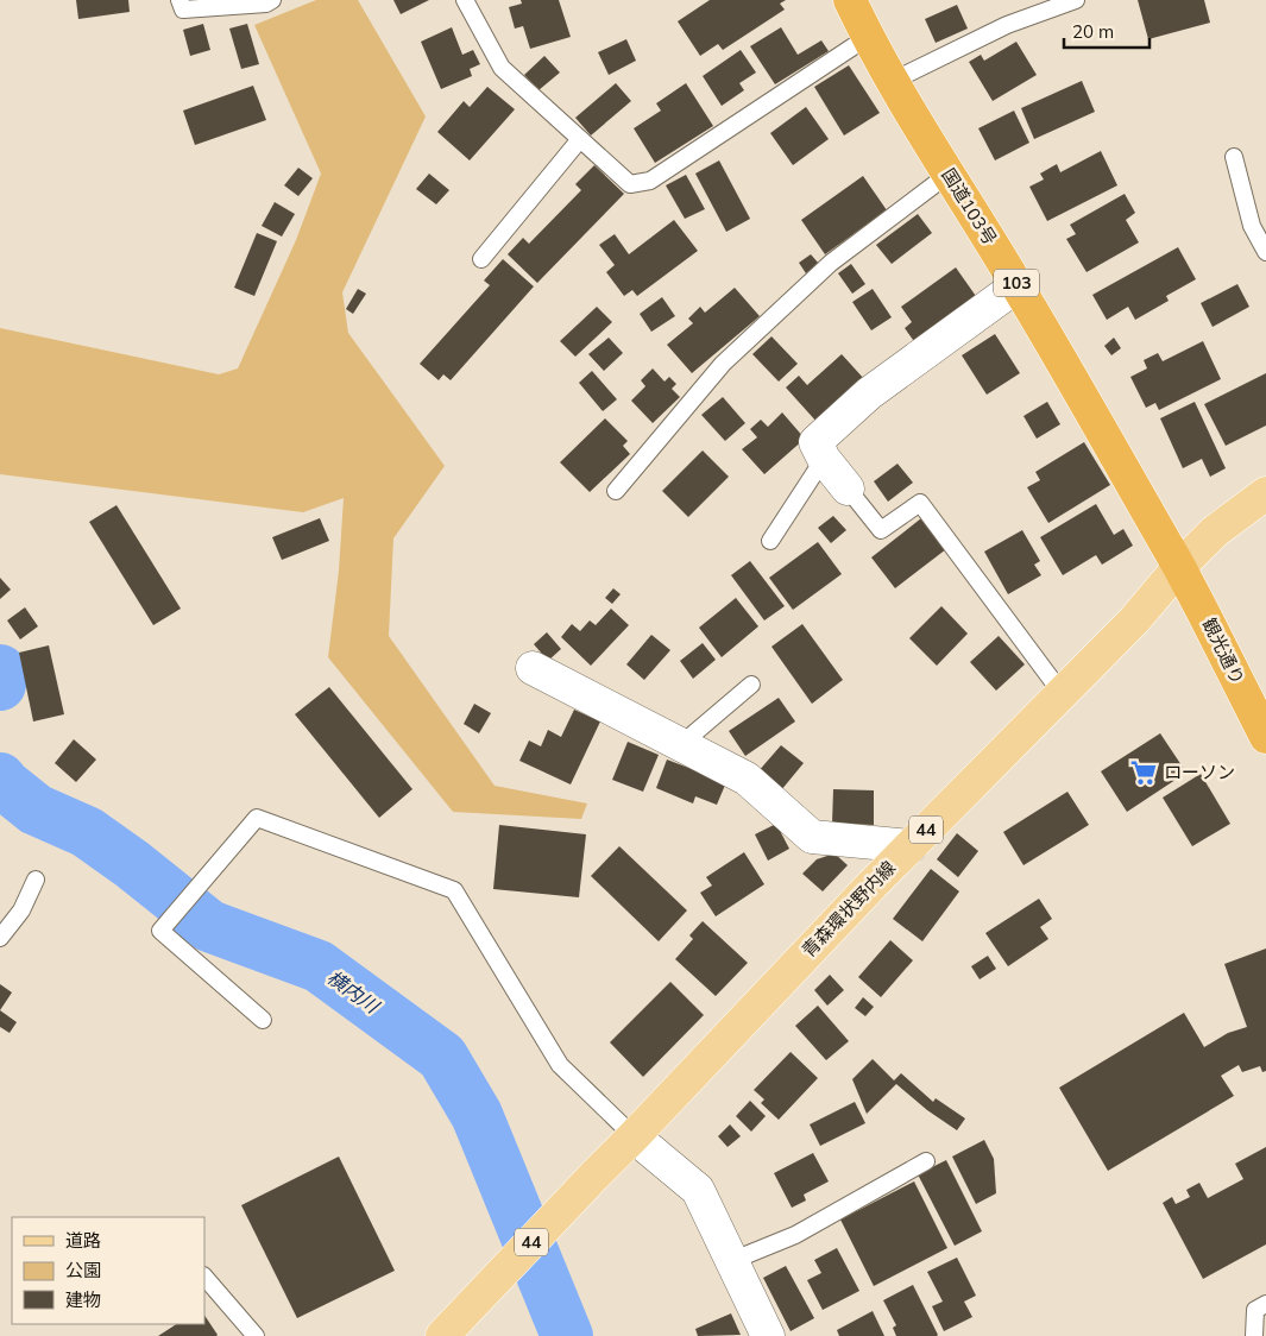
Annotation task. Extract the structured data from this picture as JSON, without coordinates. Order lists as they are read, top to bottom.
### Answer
{
  "streets": {
    "highway": ["国道103号", "103", "観光通り"],
    "main road": ["44", "青森環状野内線"]
  },
  "crossings": [
    ["国道103号", "観光通り"],
    ["国道103号", "青森環状野内線"],
    ["観光通り", "青森環状野内線"]
  ],
  "water": ["横内川"],
  "places": {
    "supermarket": ["ローソン"]
  },
  "legend": ["道路", "公園", "建物"],
  "scale_bar": "20 m"
}
